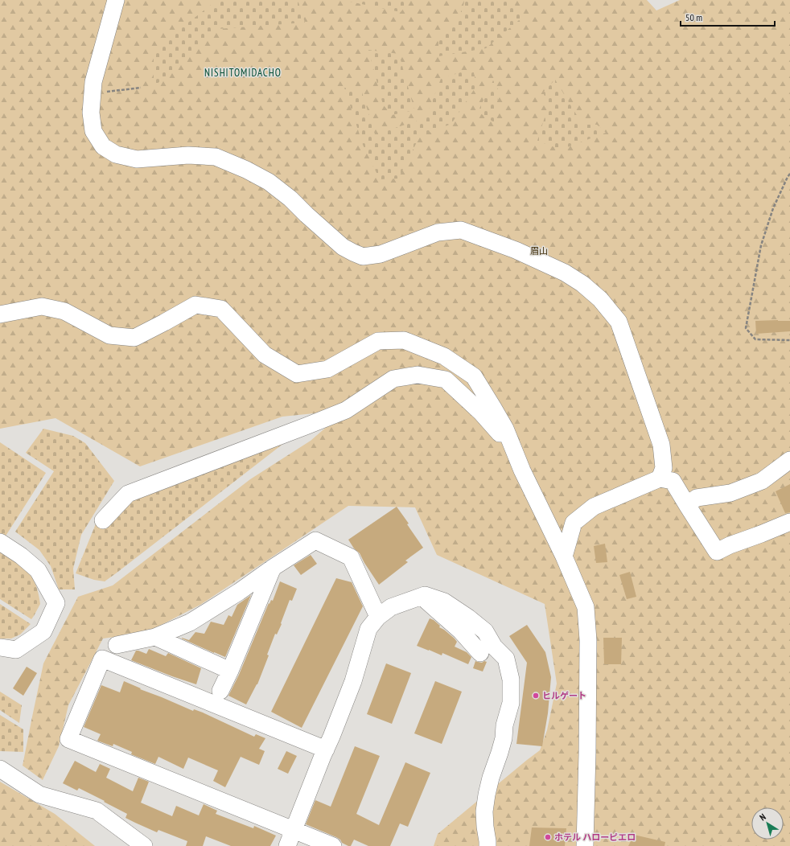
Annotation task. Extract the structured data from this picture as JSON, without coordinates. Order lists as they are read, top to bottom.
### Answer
{
  "districts": ["NISHITOMIDACHO"],
  "parks": ["眉山"],
  "places": ["ヒルゲート", "ホテル ハローピエロ"],
  "scale_bar": "50 m",
  "north": "top left"
}
